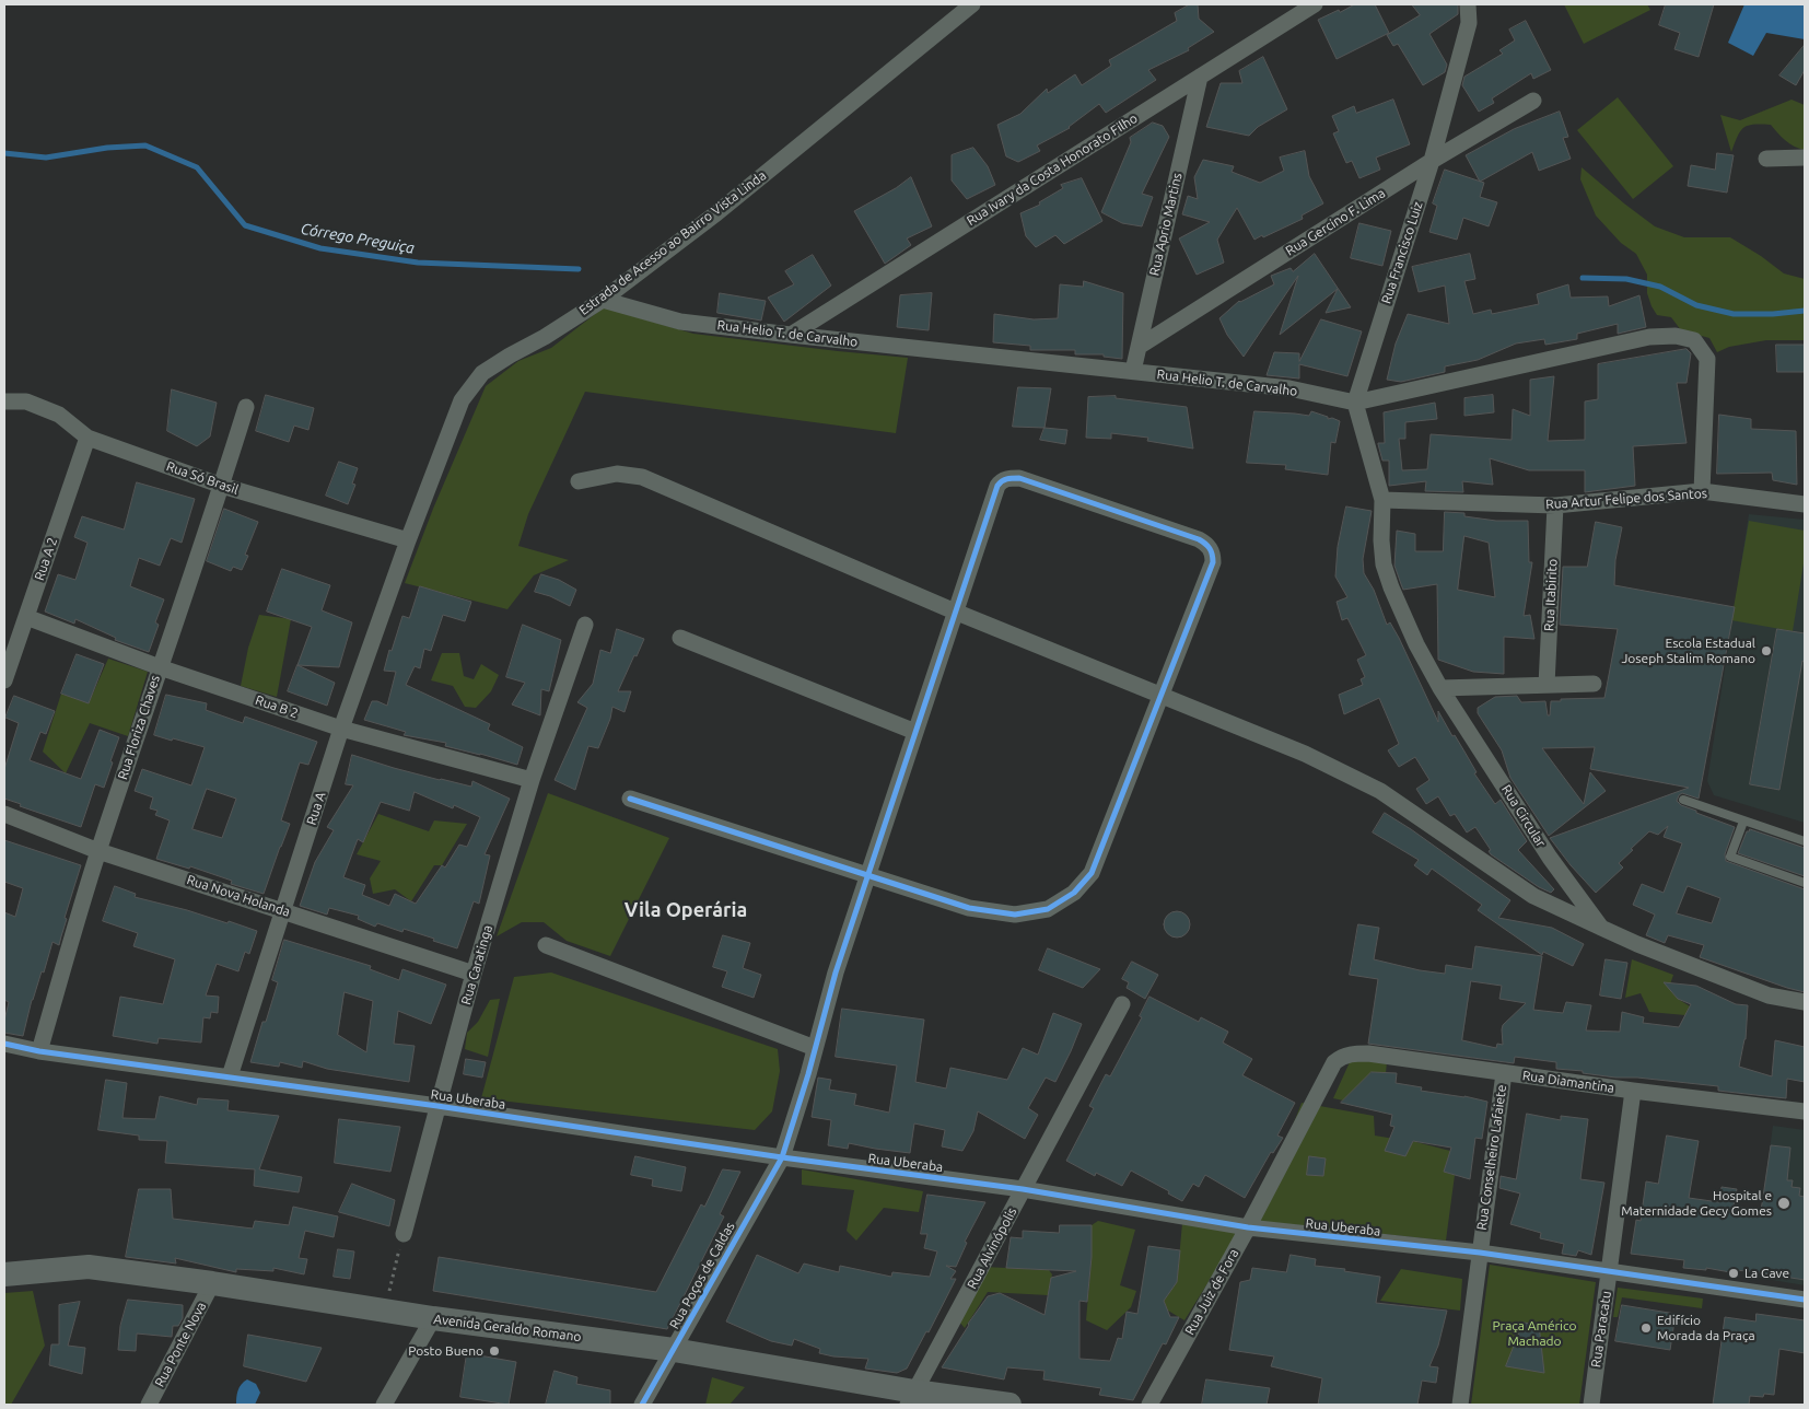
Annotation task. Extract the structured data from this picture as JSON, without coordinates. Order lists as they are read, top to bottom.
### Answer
{
  "streets": {
    "main road": ["Avenida Geraldo Romano"],
    "street": [
      "Rua Ivary da Costa Honorato Filho",
      "Rua Gercino F. Lima",
      "Rua Aprio Martins",
      "Estrada de Acesso ao Bairro Vista Linda",
      "Rua Francisco Luiz",
      "Rua Helio T. de Carvalho",
      "Rua Só Brasil",
      "Rua Artur Felipe dos Santos",
      "Rua A 2",
      "Rua Itabirito",
      "Rua B 2",
      "Rua Floriza Chaves",
      "Rua A",
      "Rua Circular",
      "Rua Nova Holanda",
      "Rua Caratinga",
      "Rua Diamantina",
      "Rua Uberaba",
      "Rua Conselheiro Lafaiete",
      "Rua Alvinópolis",
      "Rua Poços de Caldas",
      "Rua Juiz de Fora",
      "Rua Paracatu",
      "Rua Ponte Nova"
    ]
  },
  "crossings": [
    ["Rua Ivary da Costa Honorato Filho", "Rua Aprio Martins"],
    ["Rua Ivary da Costa Honorato Filho", "Rua Helio T. de Carvalho"],
    ["Rua Gercino F. Lima", "Rua Aprio Martins"],
    ["Rua Gercino F. Lima", "Rua Francisco Luiz"],
    ["Rua Aprio Martins", "Rua Helio T. de Carvalho"],
    ["Estrada de Acesso ao Bairro Vista Linda", "Rua Helio T. de Carvalho"],
    ["Estrada de Acesso ao Bairro Vista Linda", "Rua Só Brasil"],
    ["Estrada de Acesso ao Bairro Vista Linda", "Rua A"],
    ["Rua Francisco Luiz", "Rua Helio T. de Carvalho"],
    ["Rua Helio T. de Carvalho", "Rua Artur Felipe dos Santos"],
    ["Rua Só Brasil", "Rua A 2"],
    ["Rua Só Brasil", "Rua Floriza Chaves"],
    ["Rua Só Brasil", "Rua A"],
    ["Rua Artur Felipe dos Santos", "Rua Itabirito"],
    ["Rua Artur Felipe dos Santos", "Rua Circular"],
    ["Rua A 2", "Rua B 2"],
    ["Rua B 2", "Rua Floriza Chaves"],
    ["Rua B 2", "Rua A"],
    ["Rua B 2", "Rua Caratinga"],
    ["Rua Floriza Chaves", "Rua Nova Holanda"],
    ["Rua Floriza Chaves", "Rua Uberaba"],
    ["Rua A", "Rua Nova Holanda"],
    ["Rua A", "Rua Uberaba"],
    ["Rua Nova Holanda", "Rua Caratinga"],
    ["Rua Caratinga", "Rua Uberaba"],
    ["Rua Diamantina", "Rua Conselheiro Lafaiete"],
    ["Rua Diamantina", "Rua Juiz de Fora"],
    ["Rua Diamantina", "Rua Paracatu"],
    ["Rua Uberaba", "Rua Conselheiro Lafaiete"],
    ["Rua Uberaba", "Rua Alvinópolis"],
    ["Rua Uberaba", "Rua Poços de Caldas"],
    ["Rua Uberaba", "Rua Juiz de Fora"],
    ["Rua Uberaba", "Rua Paracatu"],
    ["Rua Alvinópolis", "Avenida Geraldo Romano"],
    ["Rua Poços de Caldas", "Avenida Geraldo Romano"],
    ["Avenida Geraldo Romano", "Rua Ponte Nova"]
  ],
  "districts": ["Vila Operária"],
  "water": ["Córrego Preguiça"],
  "parks": ["Praça Américo Machado"],
  "places": [
    "Escola Estadual Joseph Stalim Romano",
    "Hospital e Maternidade Gecy Gomes",
    "La Cave",
    "Edifício Morada da Praça",
    "Posto Bueno"
  ]
}
